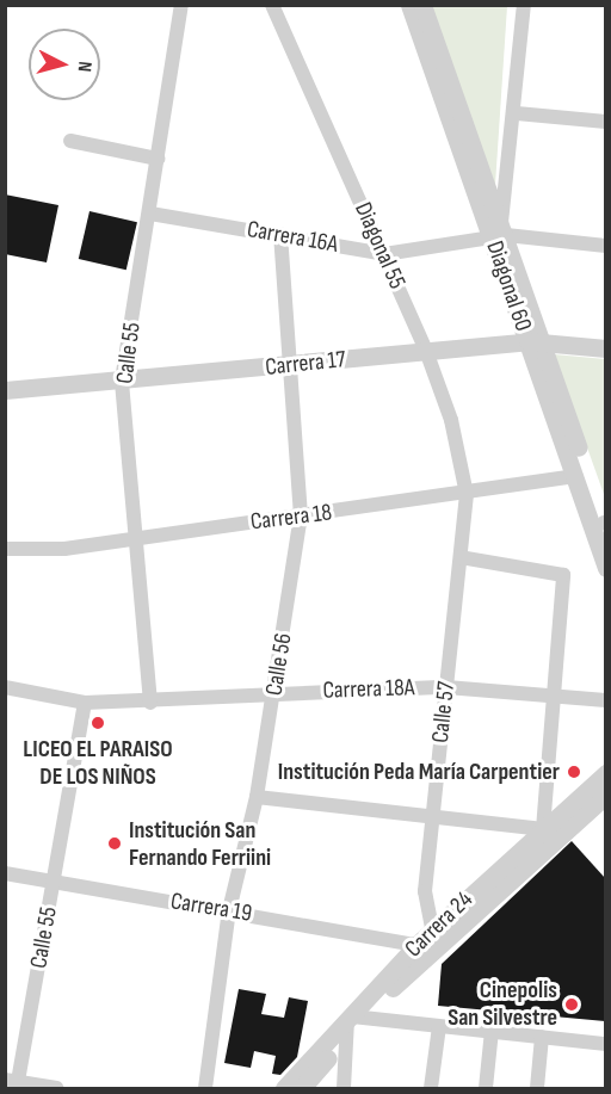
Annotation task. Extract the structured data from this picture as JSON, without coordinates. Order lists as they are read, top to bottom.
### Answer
{
  "streets": {
    "street": [
      "Carrera 16A",
      "Diagonal 55",
      "Diagonal 60",
      "Calle 55",
      "Carrera 17",
      "Carrera 18",
      "Calle 56",
      "Carrera 18A",
      "Calle 57",
      "Carrera 19",
      "Carrera 24"
    ]
  },
  "crossings": [
    ["Carrera 16A", "Diagonal 55"],
    ["Carrera 16A", "Diagonal 60"],
    ["Carrera 16A", "Calle 55"],
    ["Carrera 16A", "Calle 56"],
    ["Diagonal 55", "Carrera 17"],
    ["Diagonal 55", "Carrera 18"],
    ["Diagonal 55", "Calle 57"],
    ["Diagonal 60", "Carrera 17"],
    ["Diagonal 60", "Carrera 18"],
    ["Calle 55", "Carrera 17"],
    ["Calle 55", "Carrera 18"],
    ["Calle 55", "Carrera 18A"],
    ["Calle 55", "Carrera 19"],
    ["Carrera 17", "Calle 56"],
    ["Carrera 18", "Calle 56"],
    ["Carrera 18", "Calle 57"],
    ["Calle 56", "Carrera 18A"],
    ["Calle 56", "Carrera 19"],
    ["Carrera 18A", "Calle 57"],
    ["Calle 57", "Carrera 24"],
    ["Carrera 19", "Carrera 24"]
  ],
  "places": [
    "LICEO EL PARAISO DE LOS NIÑOS",
    "Institución Peda María Carpentier",
    "Institución San Fernando Ferriini",
    "Cinepolis San Silvestre"
  ],
  "north": "right"
}
